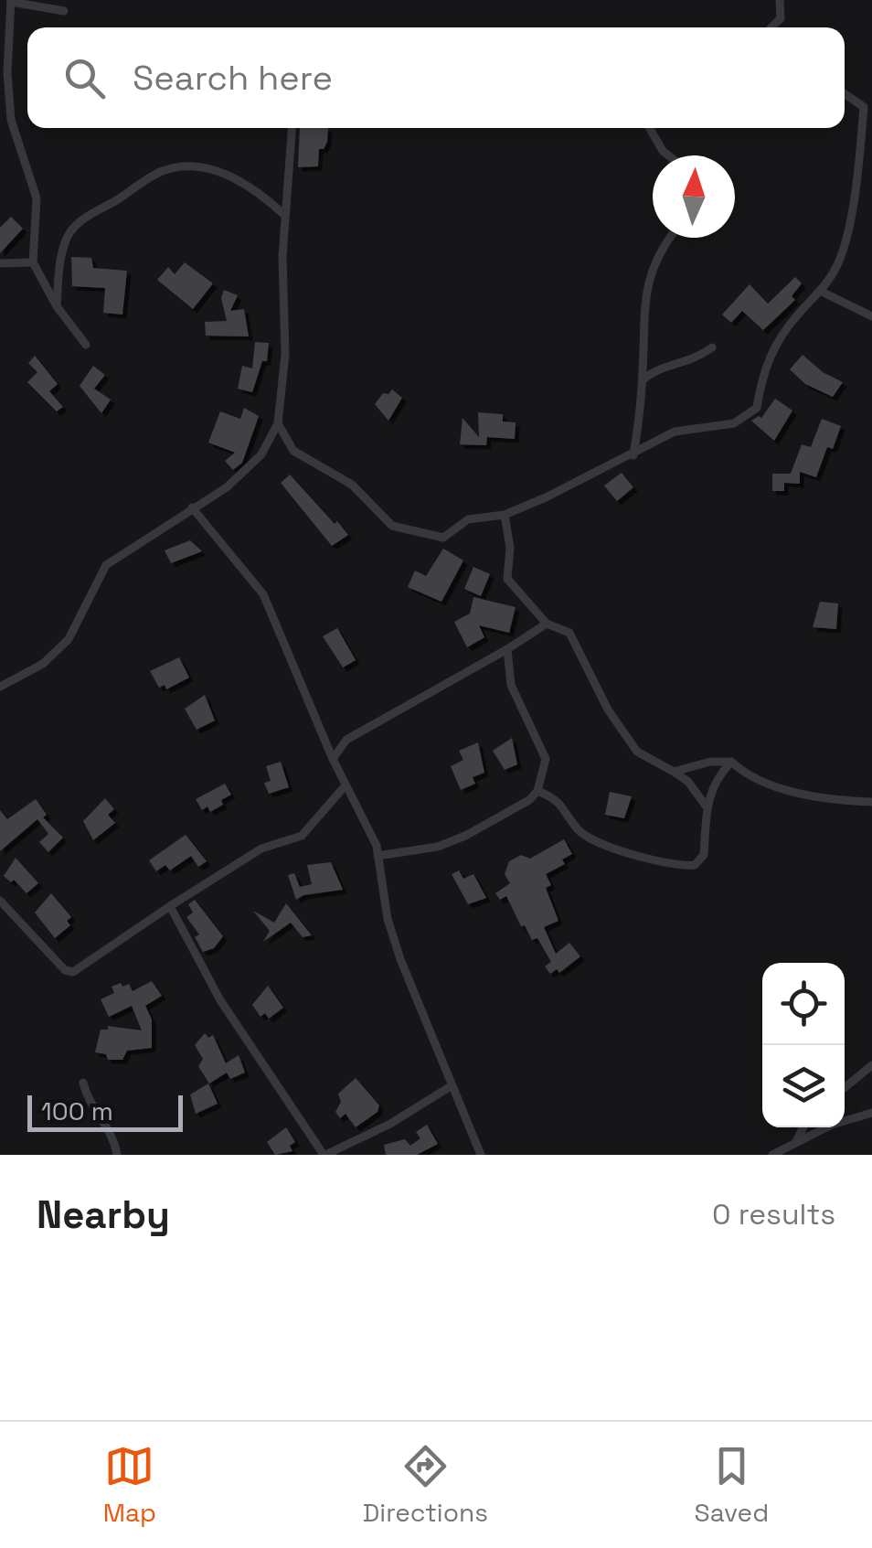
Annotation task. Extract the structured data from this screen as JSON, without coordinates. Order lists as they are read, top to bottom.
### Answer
{
  "scale_bar": "100 m",
  "north": "top",
  "page": {
    "search": "Search here",
    "scale": "100 m",
    "heading": ["Nearby", "0 results"],
    "nav": ["Map", "Directions", "Saved"]
  }
}
